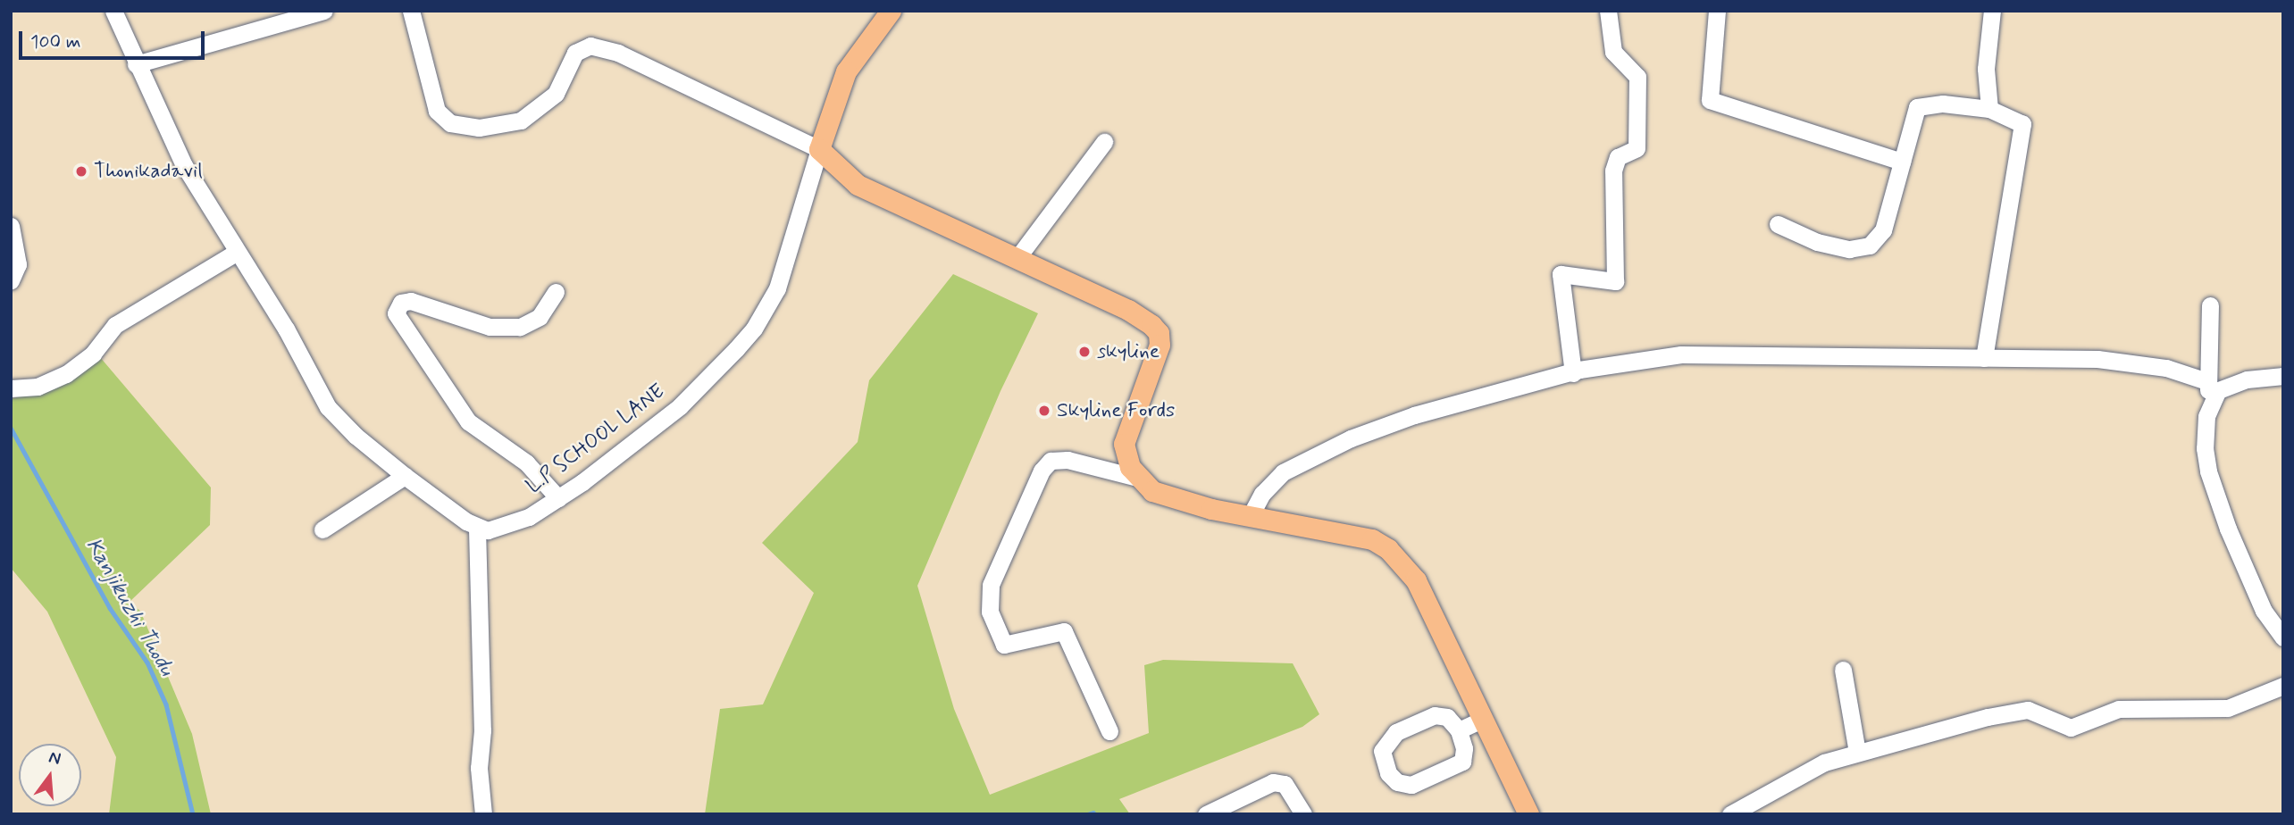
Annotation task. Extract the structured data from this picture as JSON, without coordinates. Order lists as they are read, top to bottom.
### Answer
{
  "streets": {
    "street": ["L.P SCHOOL LANE"]
  },
  "water": ["Kanjikuzhi Thodu"],
  "places": ["Thonikadavil", "skyline", "Skyline Fords"],
  "scale_bar": "100 m",
  "north": "top"
}
